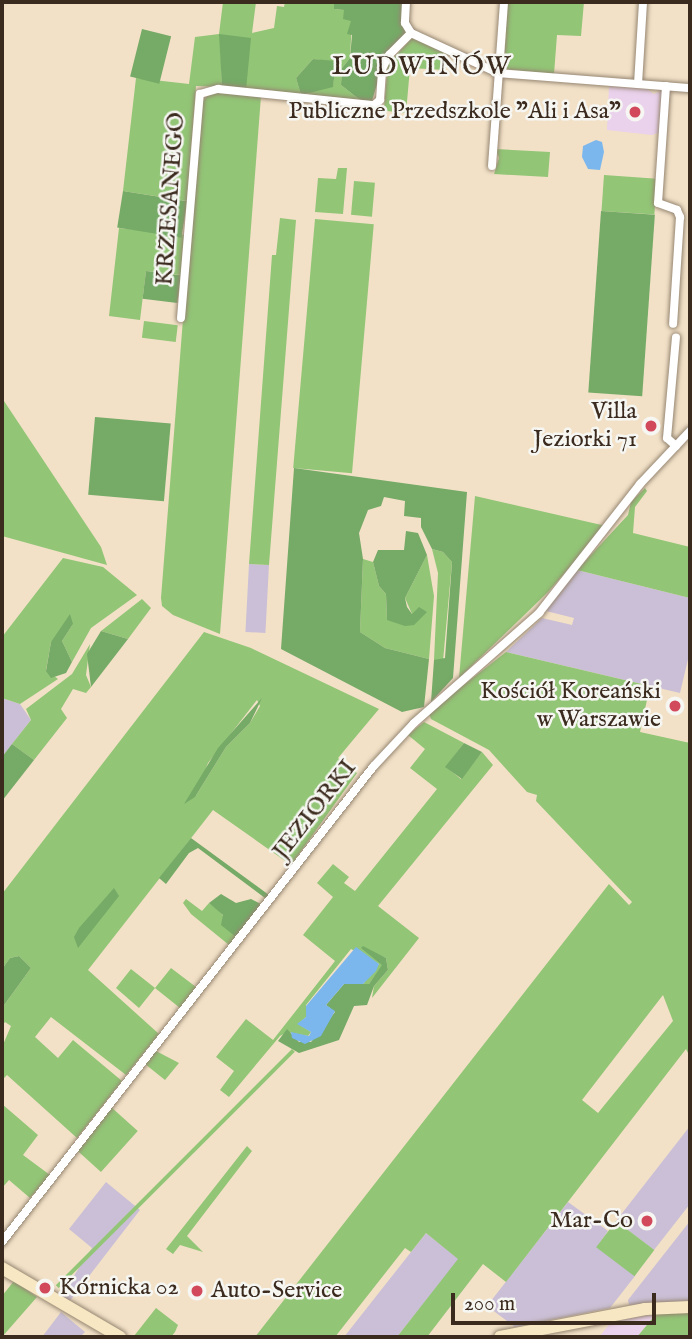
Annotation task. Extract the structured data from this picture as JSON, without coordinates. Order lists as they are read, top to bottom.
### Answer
{
  "streets": {
    "street": ["KRZESANEGO", "JEZIORKI"]
  },
  "districts": ["LUDWINÓW"],
  "places": [
    "Publiczne Przedszkole \"Ali i Asa\"",
    "Villa Jeziorki 71",
    "Kościół Koreański w Warszawie",
    "Mar-Co",
    "Kórnicka 02",
    "Auto-Service"
  ],
  "scale_bar": "200 m"
}
